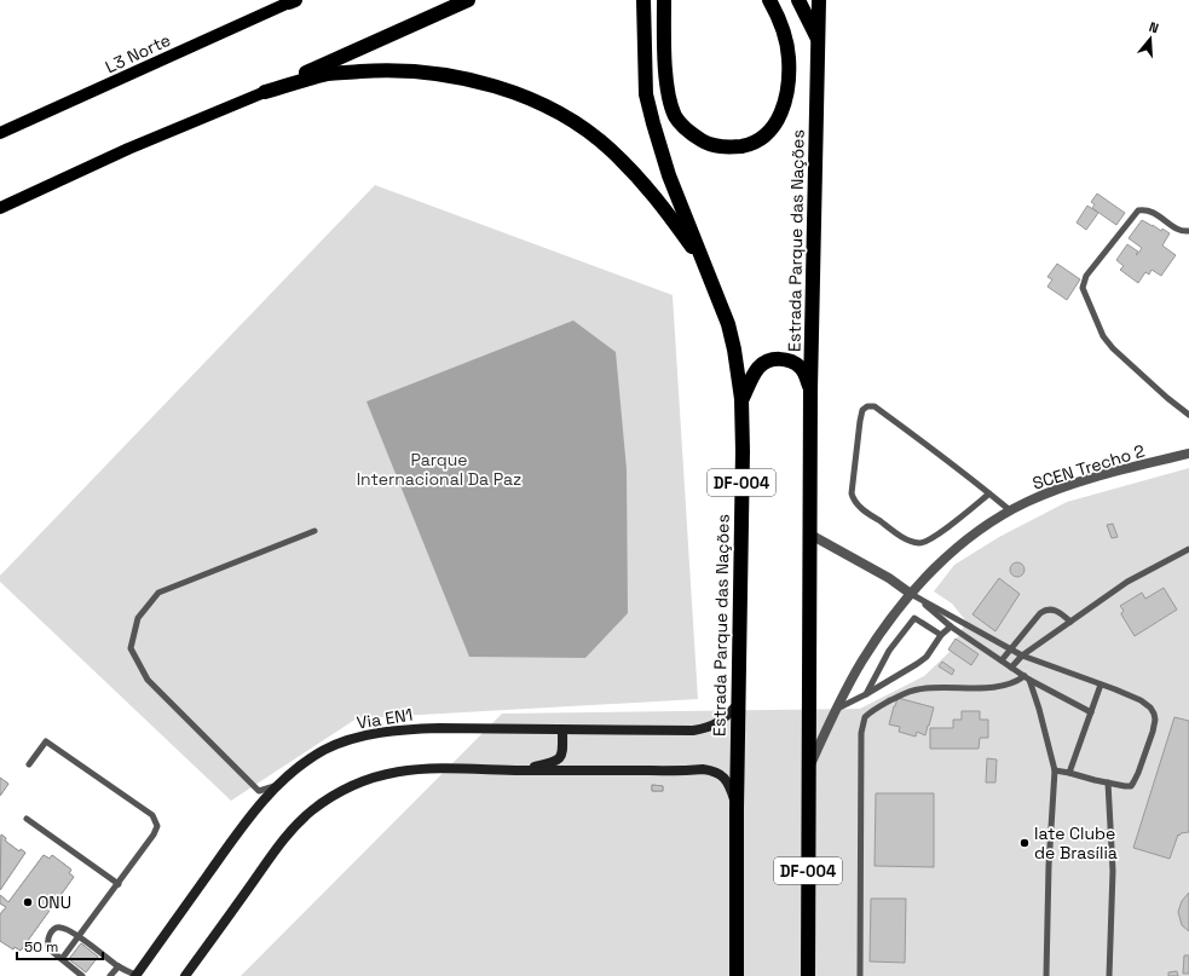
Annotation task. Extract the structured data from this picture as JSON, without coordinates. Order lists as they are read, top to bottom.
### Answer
{
  "streets": {
    "highway": ["Estrada Parque das Nações", "DF-004"],
    "main road": ["L3 Norte"],
    "street": ["SCEN Trecho 2", "Via EN1"]
  },
  "crossings": [
    ["Estrada Parque das Nações", "SCEN Trecho 2"],
    ["Estrada Parque das Nações", "Via EN1"]
  ],
  "parks": ["Parque Internacional Da Paz"],
  "places": ["Iate Clube de Brasília", "ONU"],
  "scale_bar": "50 m",
  "north": "top"
}
